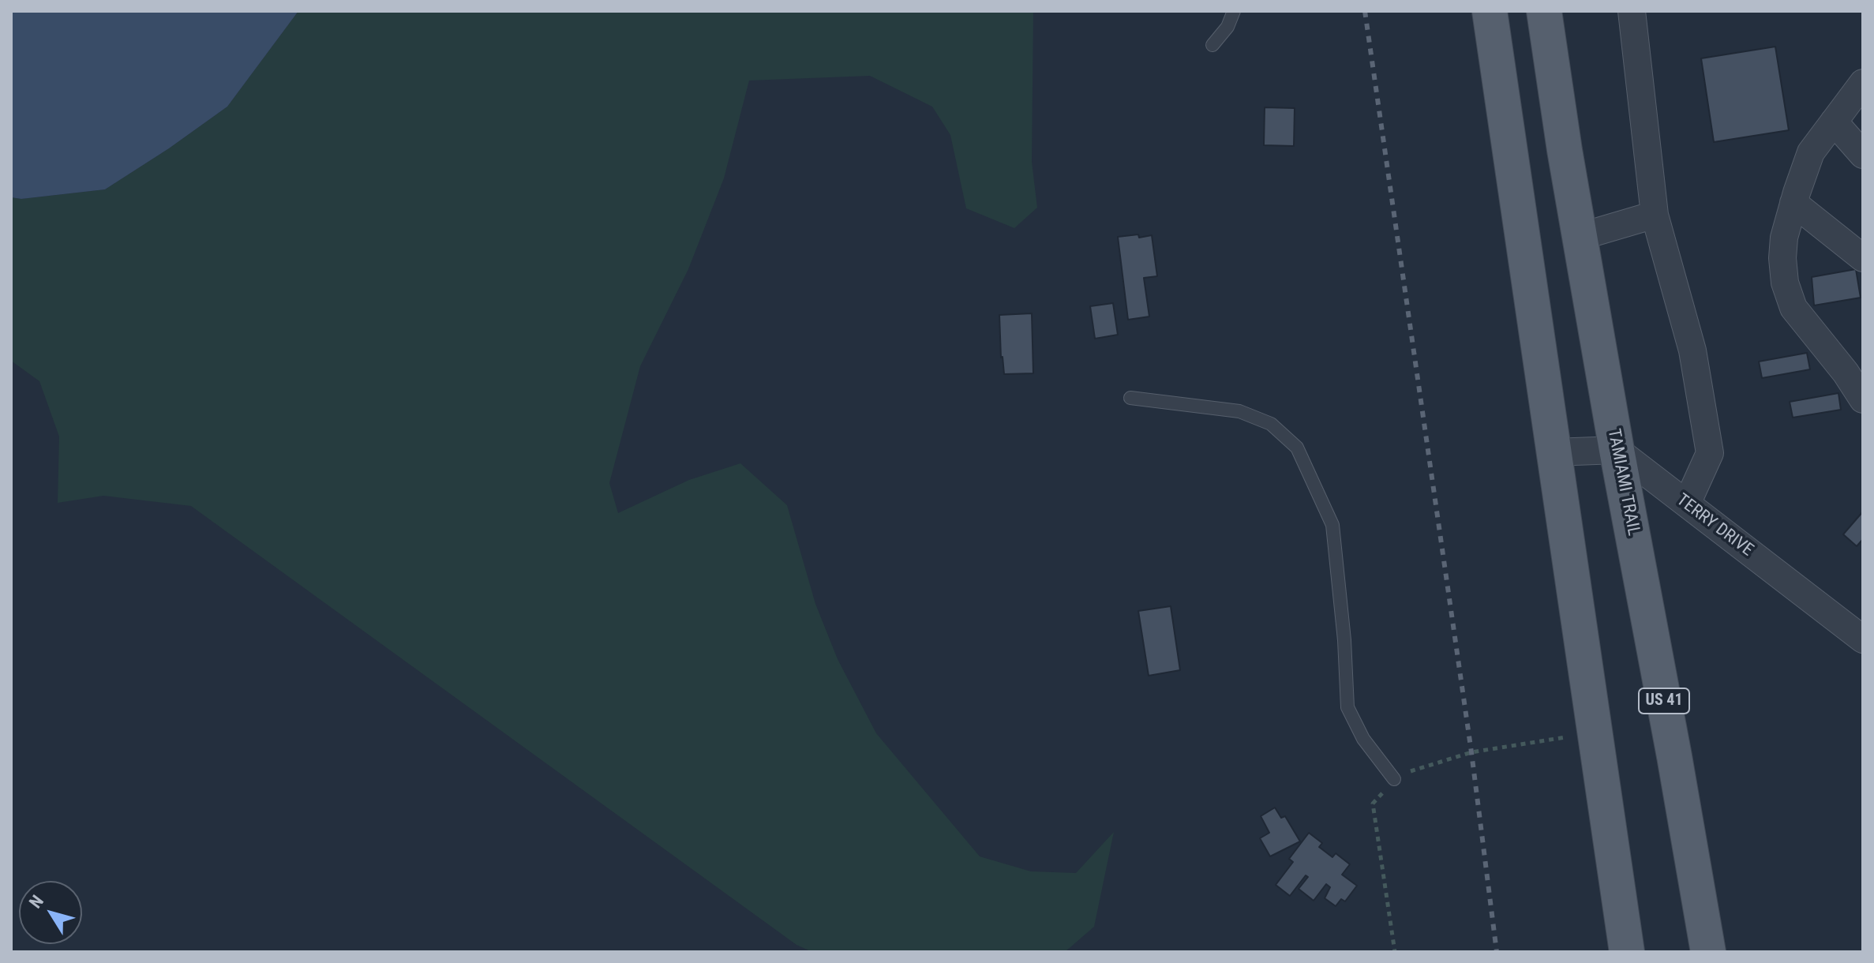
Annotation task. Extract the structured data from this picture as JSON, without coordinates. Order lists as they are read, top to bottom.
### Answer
{
  "streets": {
    "main road": ["TAMIAMI TRAIL", "US 41"],
    "street": ["TERRY DRIVE"]
  },
  "crossings": [
    ["TAMIAMI TRAIL", "TERRY DRIVE"]
  ],
  "north": "top left"
}
